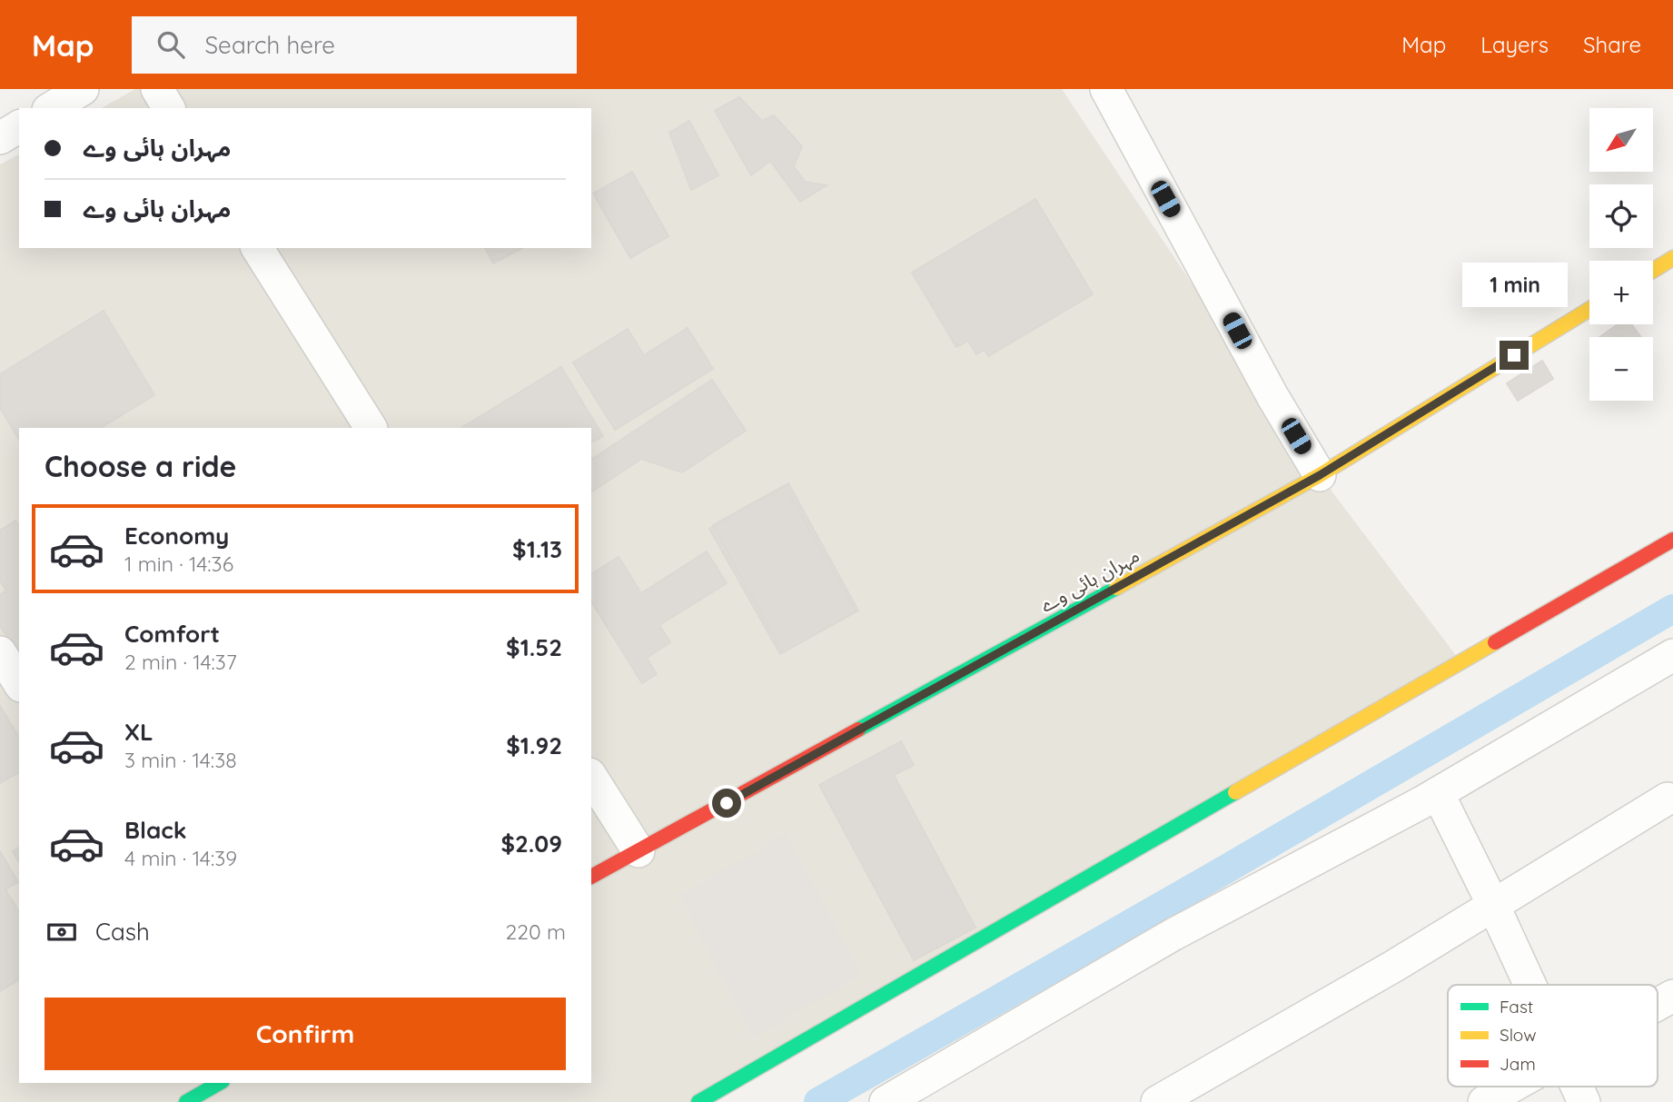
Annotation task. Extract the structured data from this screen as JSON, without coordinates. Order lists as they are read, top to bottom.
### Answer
{
  "streets": {
    "main road": ["مہران ہائی وے"]
  },
  "legend": ["Fast", "Slow", "Jam"],
  "north": "bottom left",
  "page": {
    "header": "Map",
    "search": "Search here",
    "nav": ["Map", "Layers", "Share"],
    "map_buttons": ["+", "−"],
    "banner": ["مہران ہائی وے", "مہران ہائی وے"],
    "bubble": "1 min",
    "heading": "Choose a ride",
    "list": [
      {
        "name": "Economy",
        "note": "1 min · 14:36",
        "value": "$1.13"
      },
      {
        "name": "Comfort",
        "note": "2 min · 14:37",
        "value": "$1.52"
      },
      {
        "name": "XL",
        "note": "3 min · 14:38",
        "value": "$1.92"
      },
      {
        "name": "Black",
        "note": "4 min · 14:39",
        "value": "$2.09"
      }
    ],
    "pay": ["Cash", "220 m"],
    "buttons": "Confirm"
  }
}
